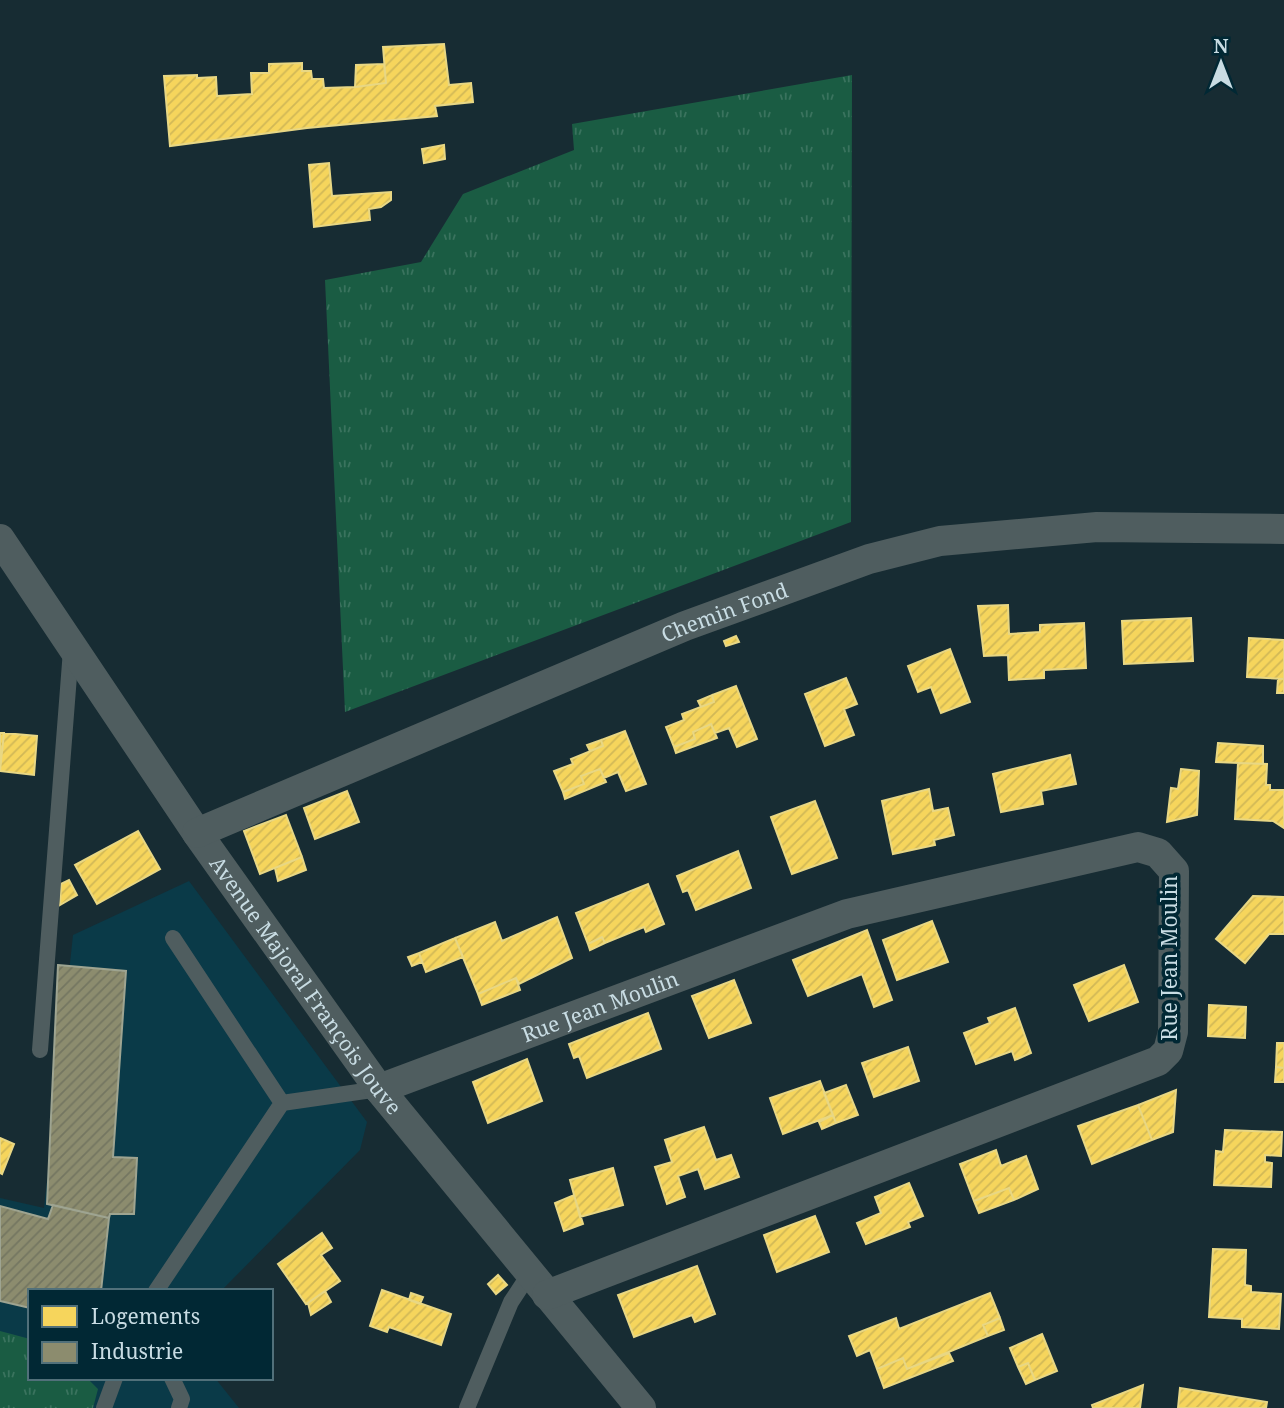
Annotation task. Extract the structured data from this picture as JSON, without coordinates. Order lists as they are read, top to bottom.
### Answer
{
  "streets": {
    "street": ["Chemin Fond", "Rue Jean Moulin", "Avenue Majoral François Jouve"]
  },
  "crossings": [
    ["Chemin Fond", "Avenue Majoral François Jouve"],
    ["Rue Jean Moulin", "Avenue Majoral François Jouve"]
  ],
  "legend": ["Logements", "Industrie"],
  "north": "top"
}
